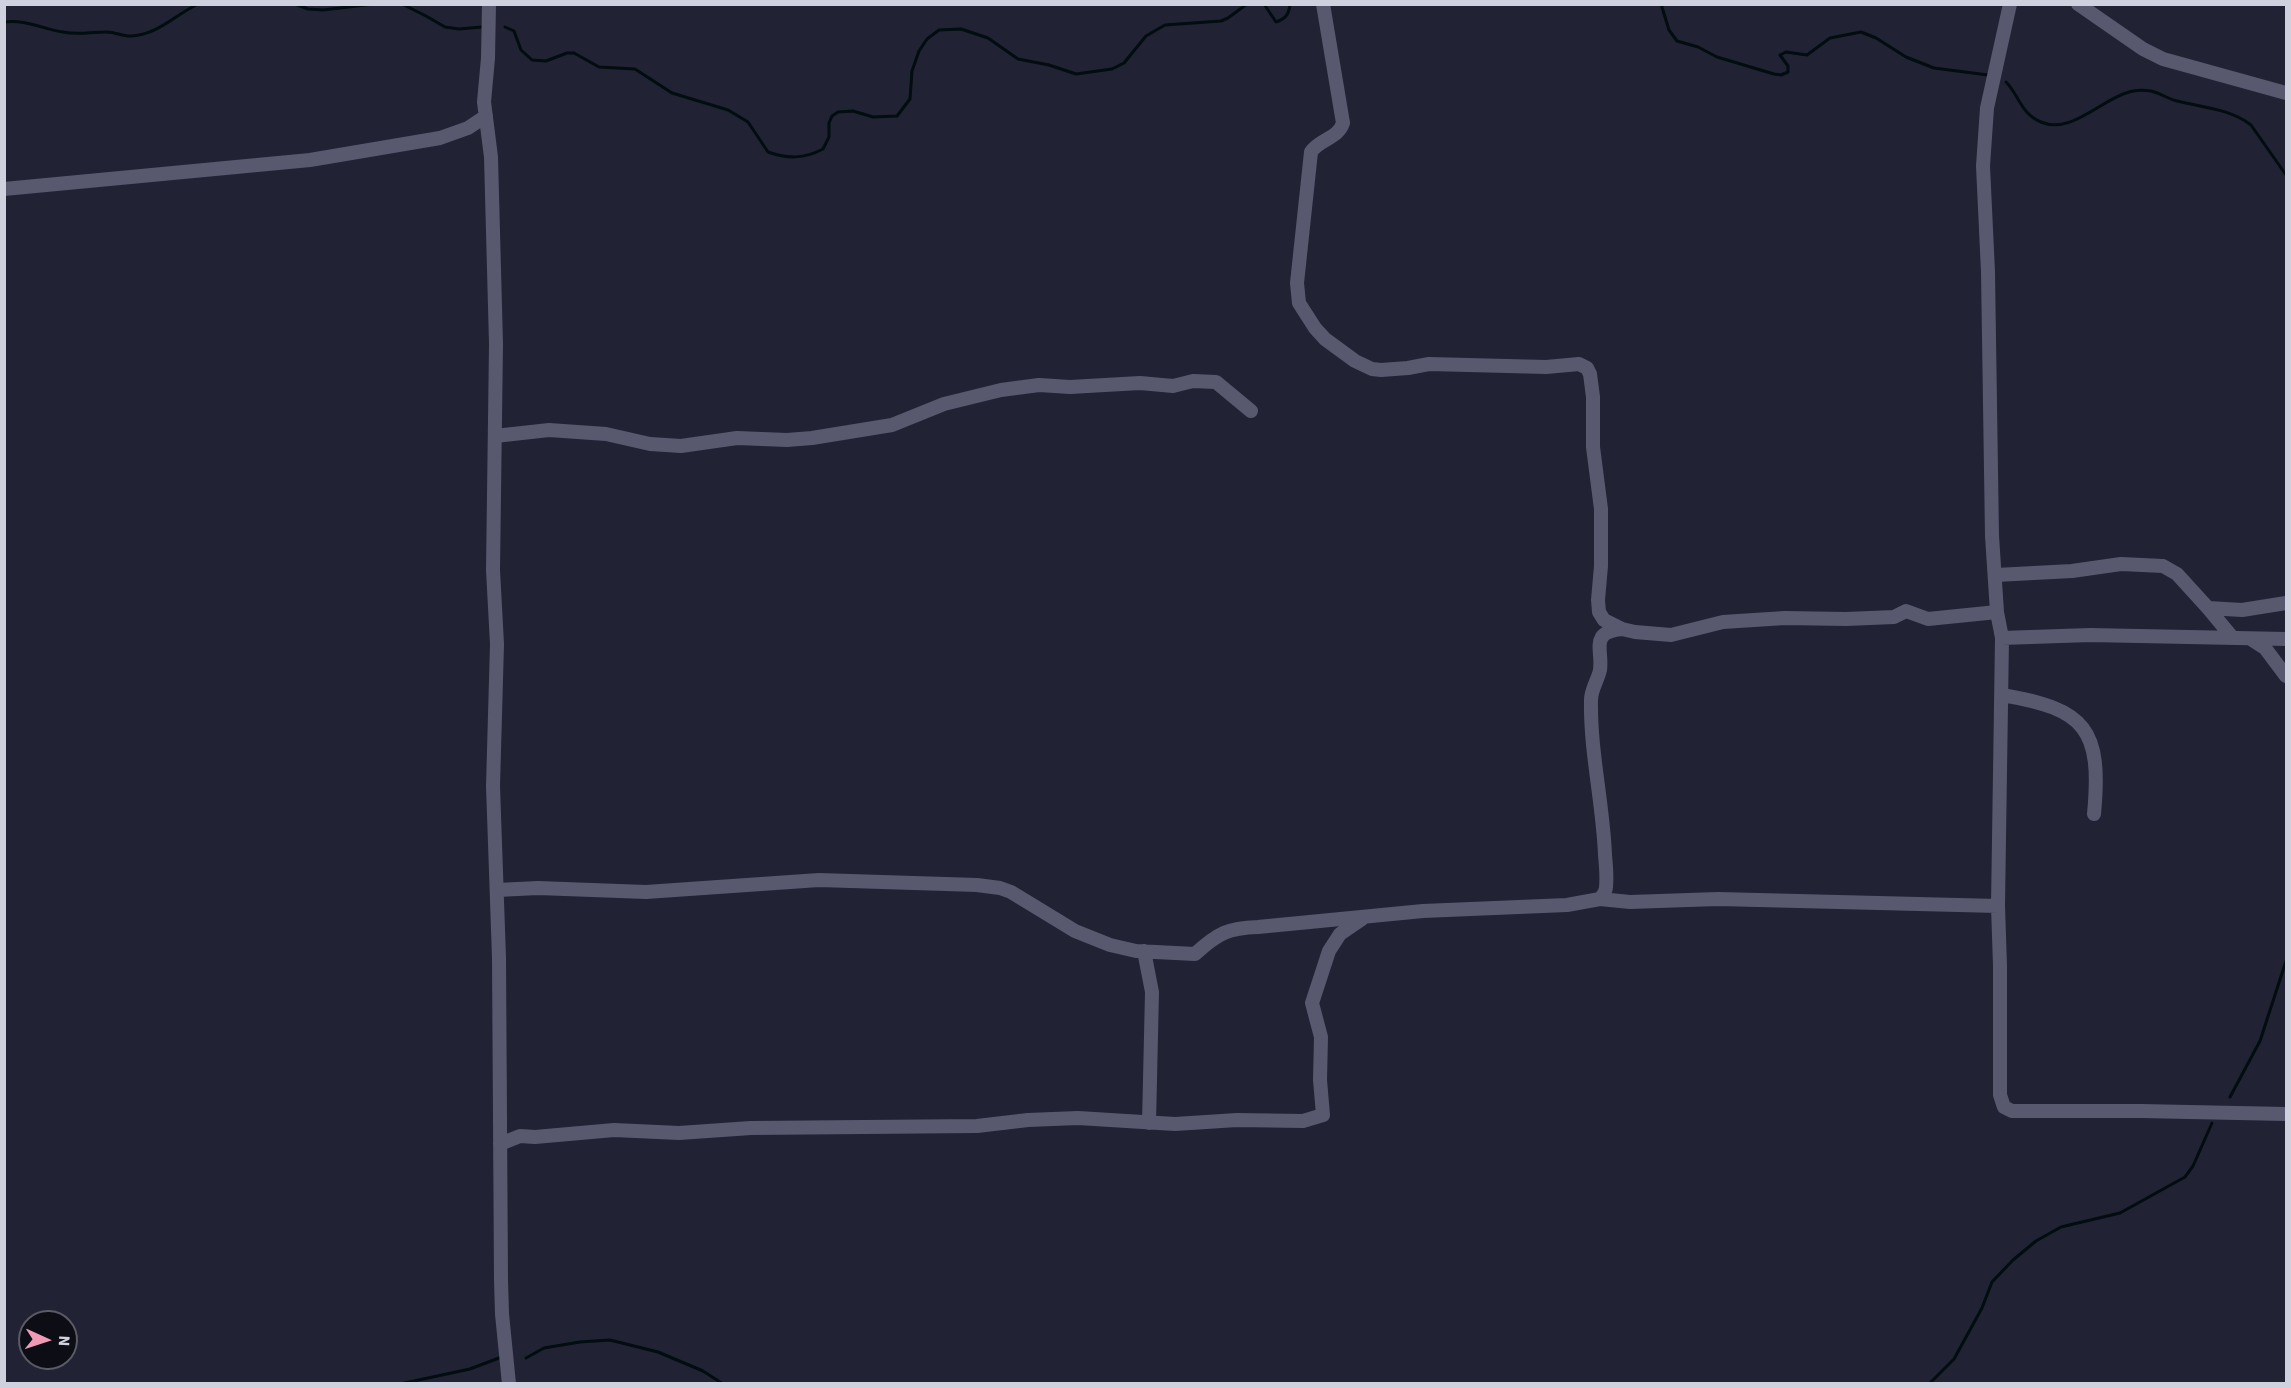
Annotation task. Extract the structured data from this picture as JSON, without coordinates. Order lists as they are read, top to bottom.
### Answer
{
  "north": "right"
}
